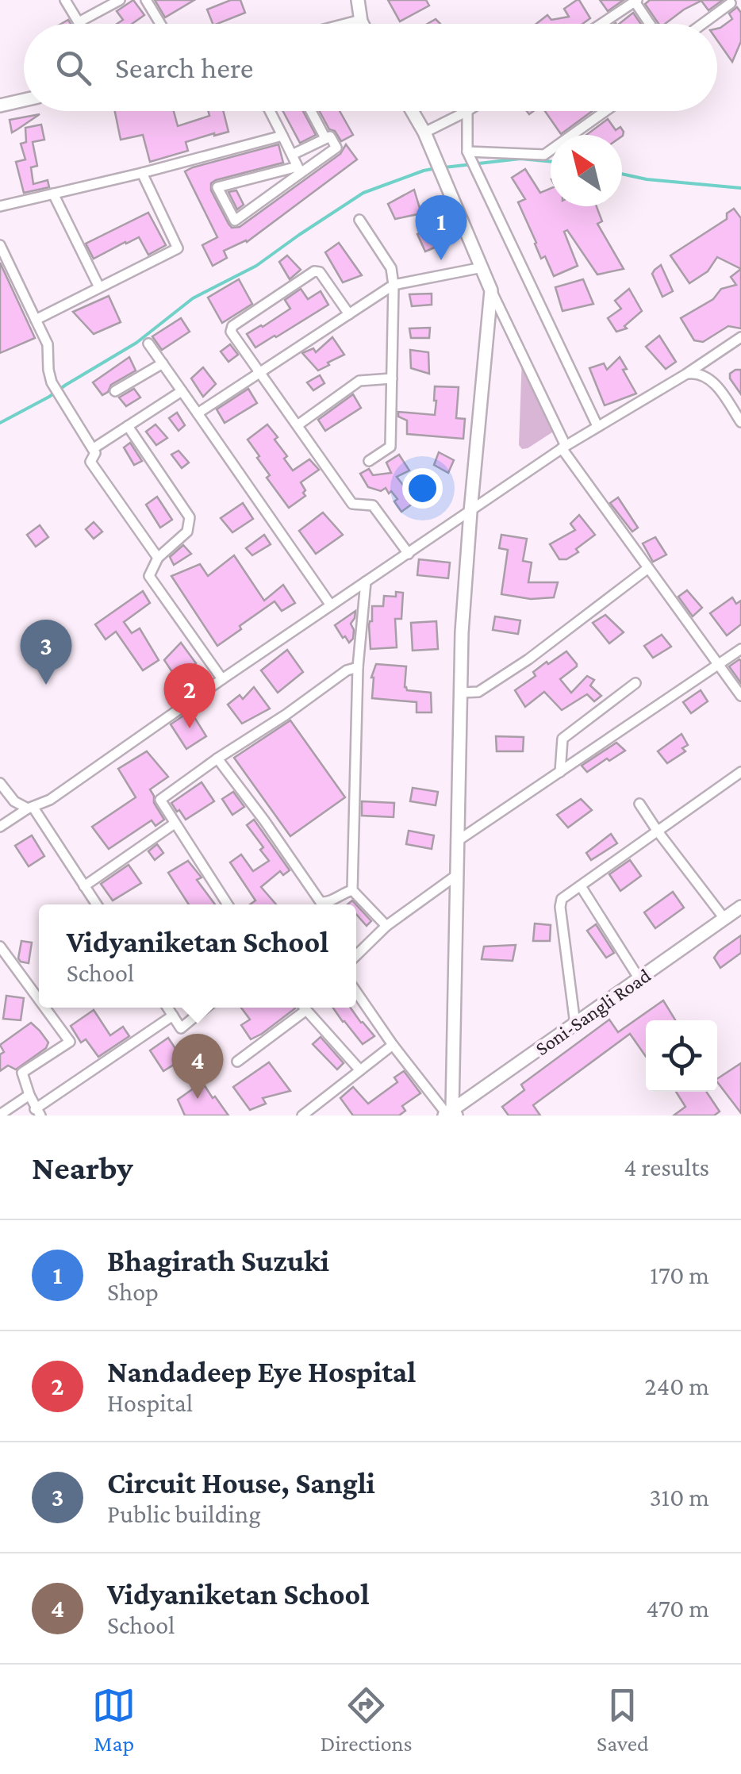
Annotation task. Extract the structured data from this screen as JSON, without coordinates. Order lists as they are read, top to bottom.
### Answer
{
  "streets": {
    "main road": ["Soni-Sangli Road"]
  },
  "north": "top left",
  "page": {
    "search": "Search here",
    "pins": [
      "1",
      "3",
      "2",
      "4"
    ],
    "popup": ["Vidyaniketan School", "School"],
    "heading": ["Nearby", "4 results"],
    "list": [
      {
        "mark": "1",
        "name": "Bhagirath Suzuki",
        "note": "Shop",
        "value": "170 m"
      },
      {
        "mark": "2",
        "name": "Nandadeep Eye Hospital",
        "note": "Hospital",
        "value": "240 m"
      },
      {
        "mark": "3",
        "name": "Circuit House, Sangli",
        "note": "Public building",
        "value": "310 m"
      },
      {
        "mark": "4",
        "name": "Vidyaniketan School",
        "note": "School",
        "value": "470 m"
      }
    ],
    "nav": ["Map", "Directions", "Saved"]
  }
}
